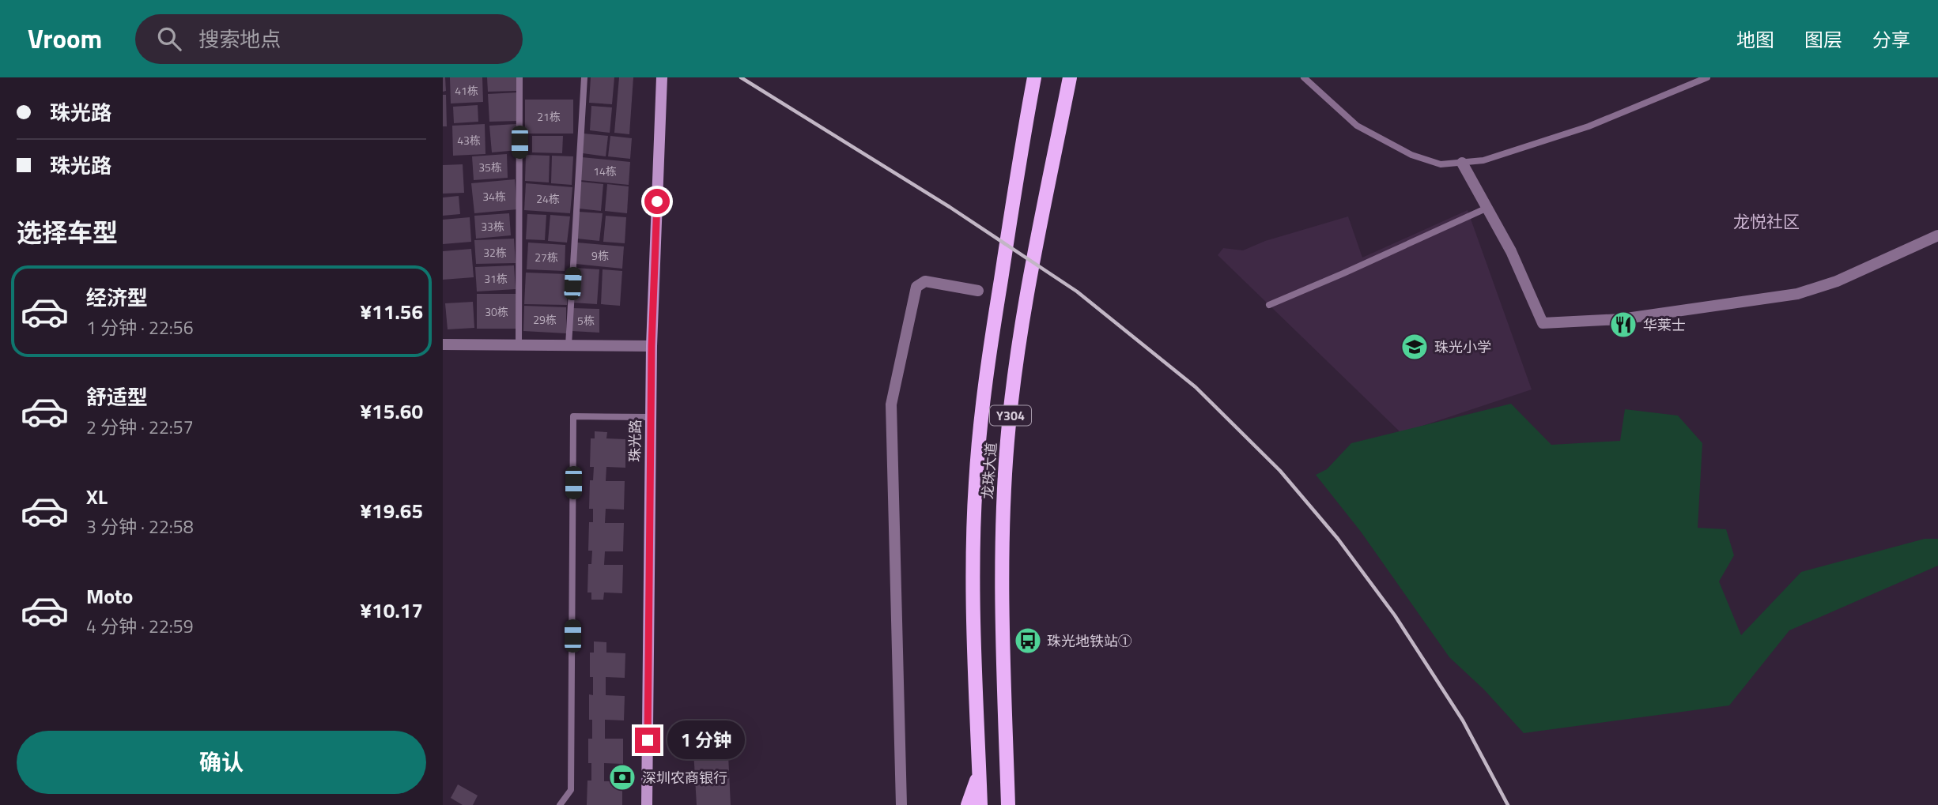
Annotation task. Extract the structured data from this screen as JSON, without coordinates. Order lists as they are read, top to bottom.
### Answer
{
  "streets": {
    "main road": ["Y304", "珠光路", "龙珠大道"]
  },
  "districts": ["龙悦社区"],
  "places": {
    "restaurant": ["华莱士"],
    "school or university": ["珠光小学"],
    "bus stop": ["珠光地铁站①"],
    "bank": ["深圳农商银行"]
  },
  "house_numbers": [
    "41栋",
    "21栋",
    "43栋",
    "35栋",
    "14栋",
    "34栋",
    "24栋",
    "33栋",
    "32栋",
    "9栋",
    "27栋",
    "31栋",
    "30栋",
    "29栋",
    "5栋"
  ],
  "page": {
    "header": "Vroom",
    "search": "搜索地点",
    "nav": ["地图", "图层", "分享"],
    "banner": ["珠光路", "珠光路"],
    "heading": "选择车型",
    "list": [
      {
        "name": "经济型",
        "note": "1 分钟 · 22:56",
        "value": "¥11.56"
      },
      {
        "name": "舒适型",
        "note": "2 分钟 · 22:57",
        "value": "¥15.60"
      },
      {
        "name": "XL",
        "note": "3 分钟 · 22:58",
        "value": "¥19.65"
      },
      {
        "name": "Moto",
        "note": "4 分钟 · 22:59",
        "value": "¥10.17"
      }
    ],
    "buttons": "确认",
    "bubble": "1 分钟"
  }
}
